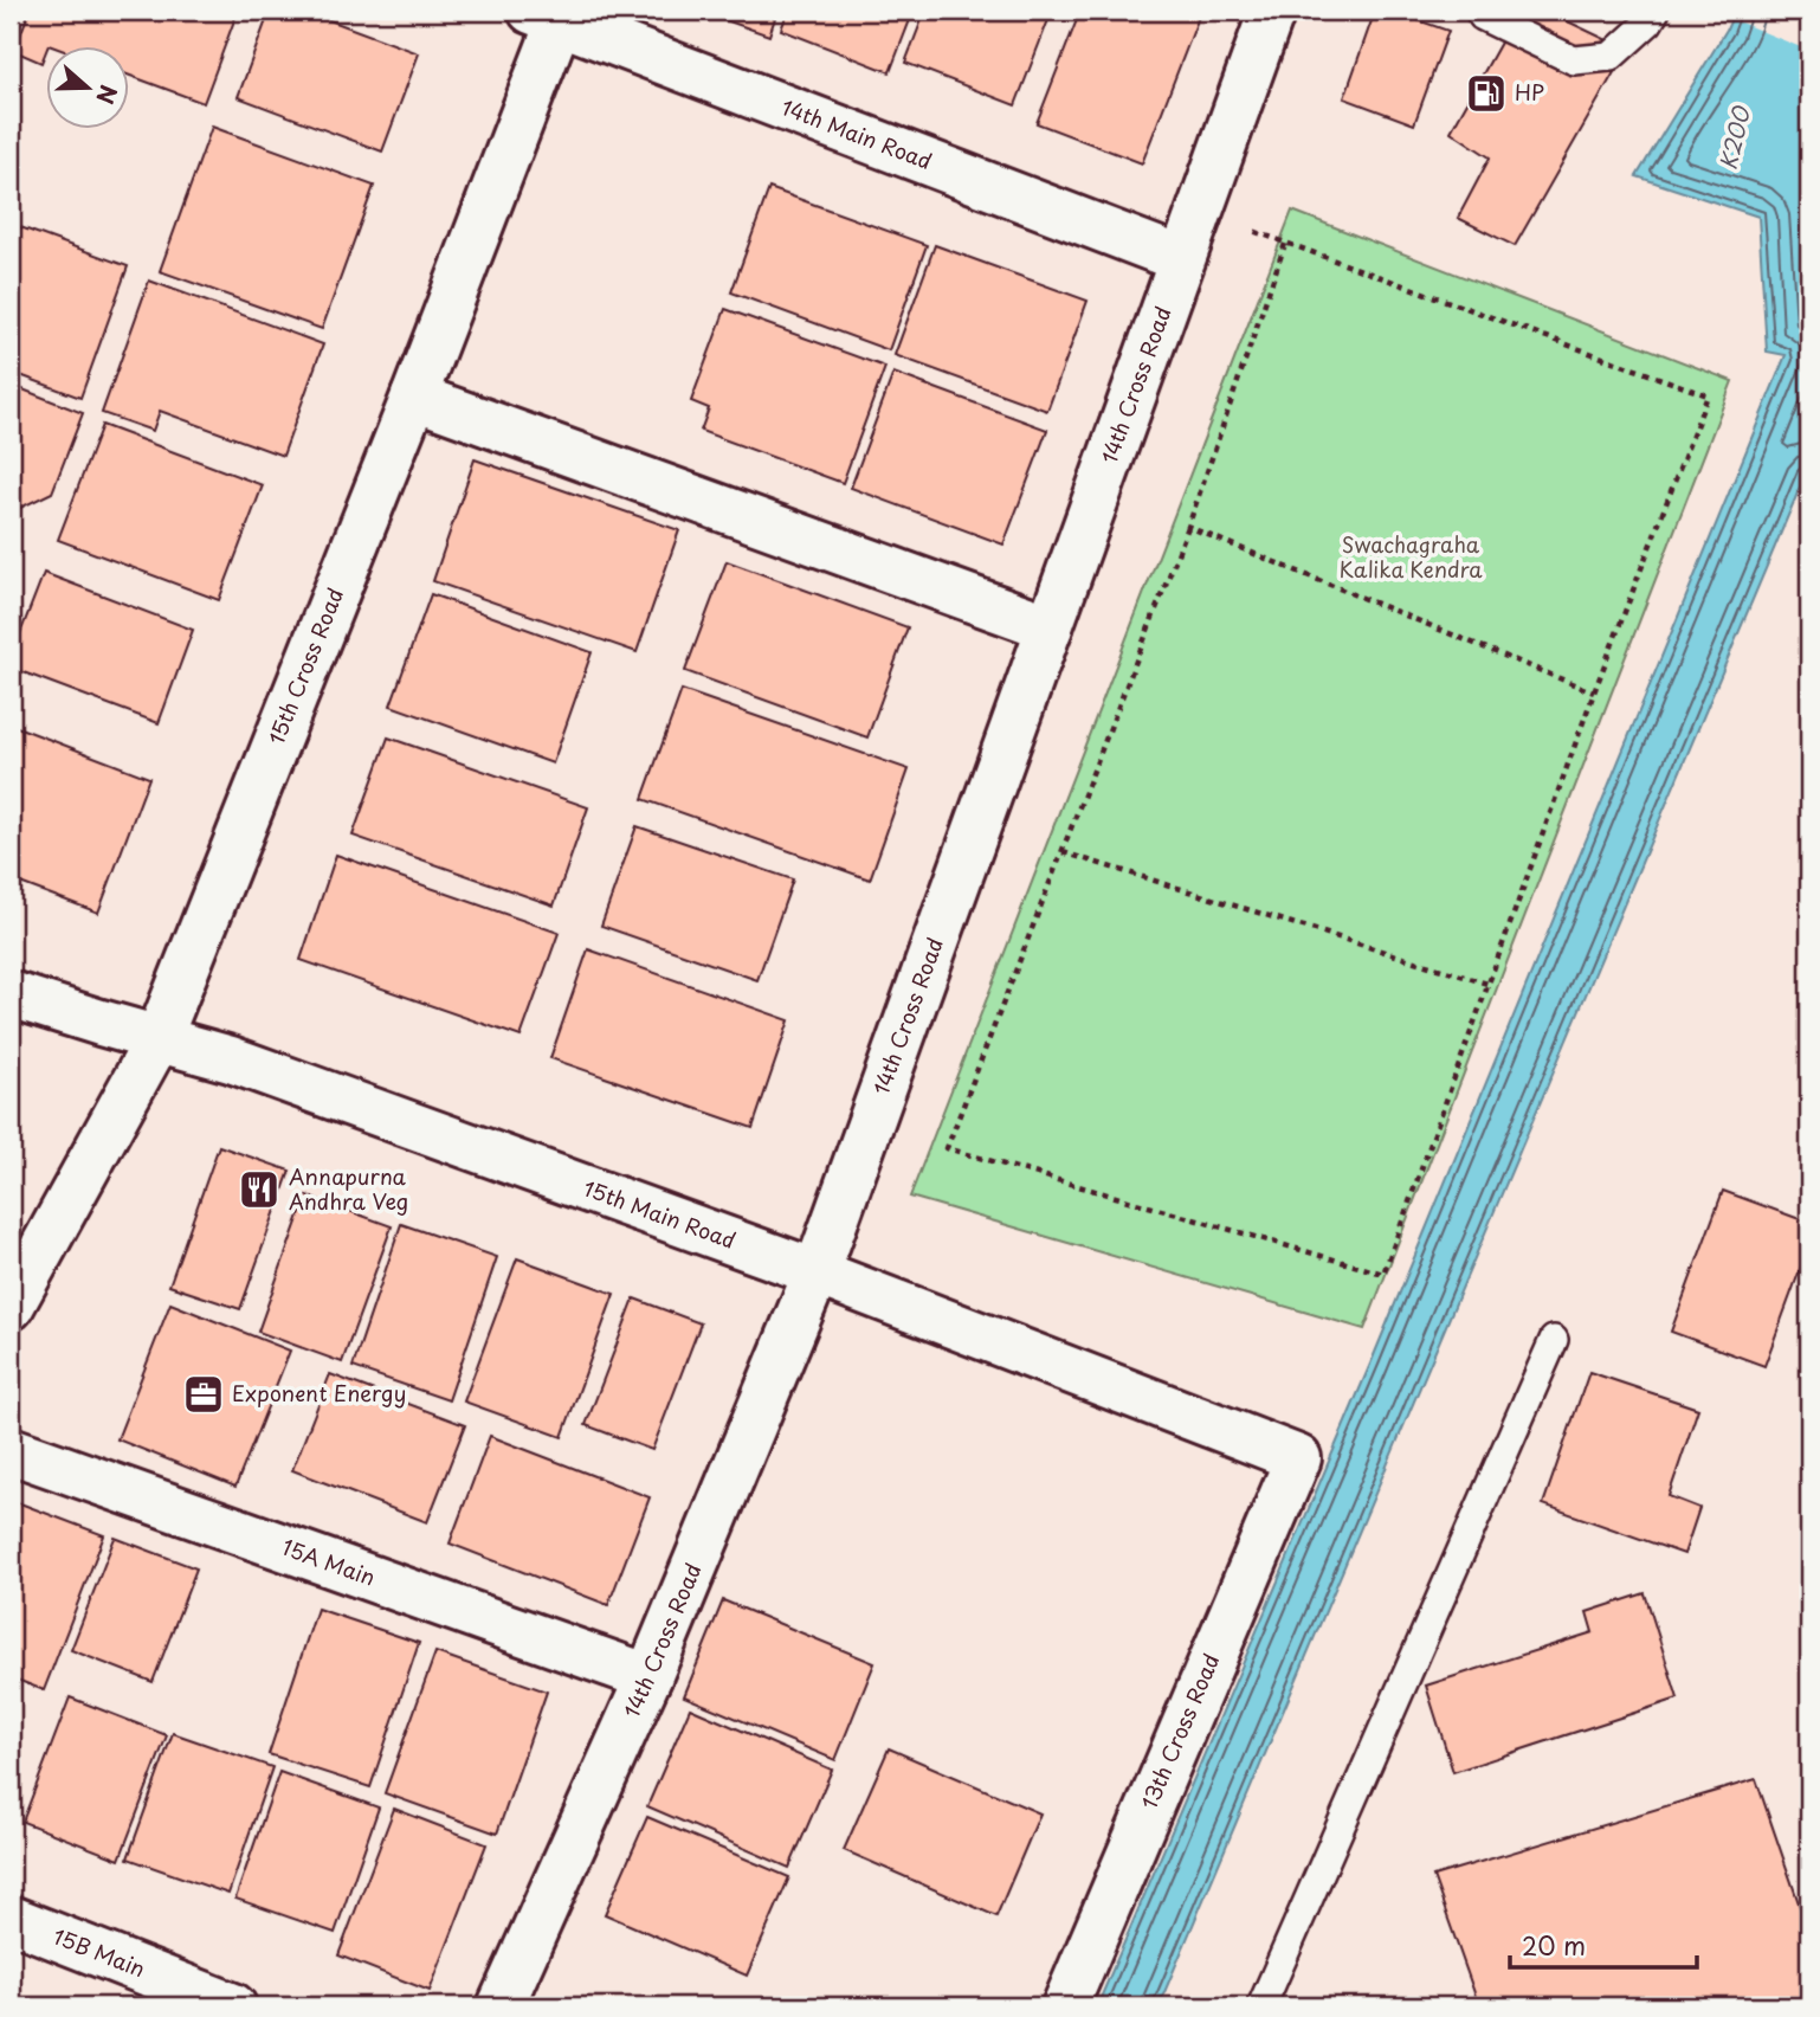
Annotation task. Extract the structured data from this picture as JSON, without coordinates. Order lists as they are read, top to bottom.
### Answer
{
  "streets": {
    "street": [
      "14th Main Road",
      "14th Cross Road",
      "15th Cross Road",
      "15th Main Road",
      "15A Main",
      "13th Cross Road",
      "15B Main"
    ]
  },
  "crossings": [
    ["14th Main Road", "14th Cross Road"],
    ["14th Main Road", "15th Cross Road"],
    ["14th Cross Road", "15th Main Road"],
    ["14th Cross Road", "15A Main"],
    ["15th Cross Road", "15th Main Road"],
    ["15th Main Road", "13th Cross Road"]
  ],
  "water": ["K200"],
  "parks": ["Swachagraha Kalika Kendra"],
  "places": {
    "fuel station": ["HP"],
    "restaurant": ["Annapurna Andhra Veg"],
    "office": ["Exponent Energy"]
  },
  "scale_bar": "20 m",
  "north": "right"
}
